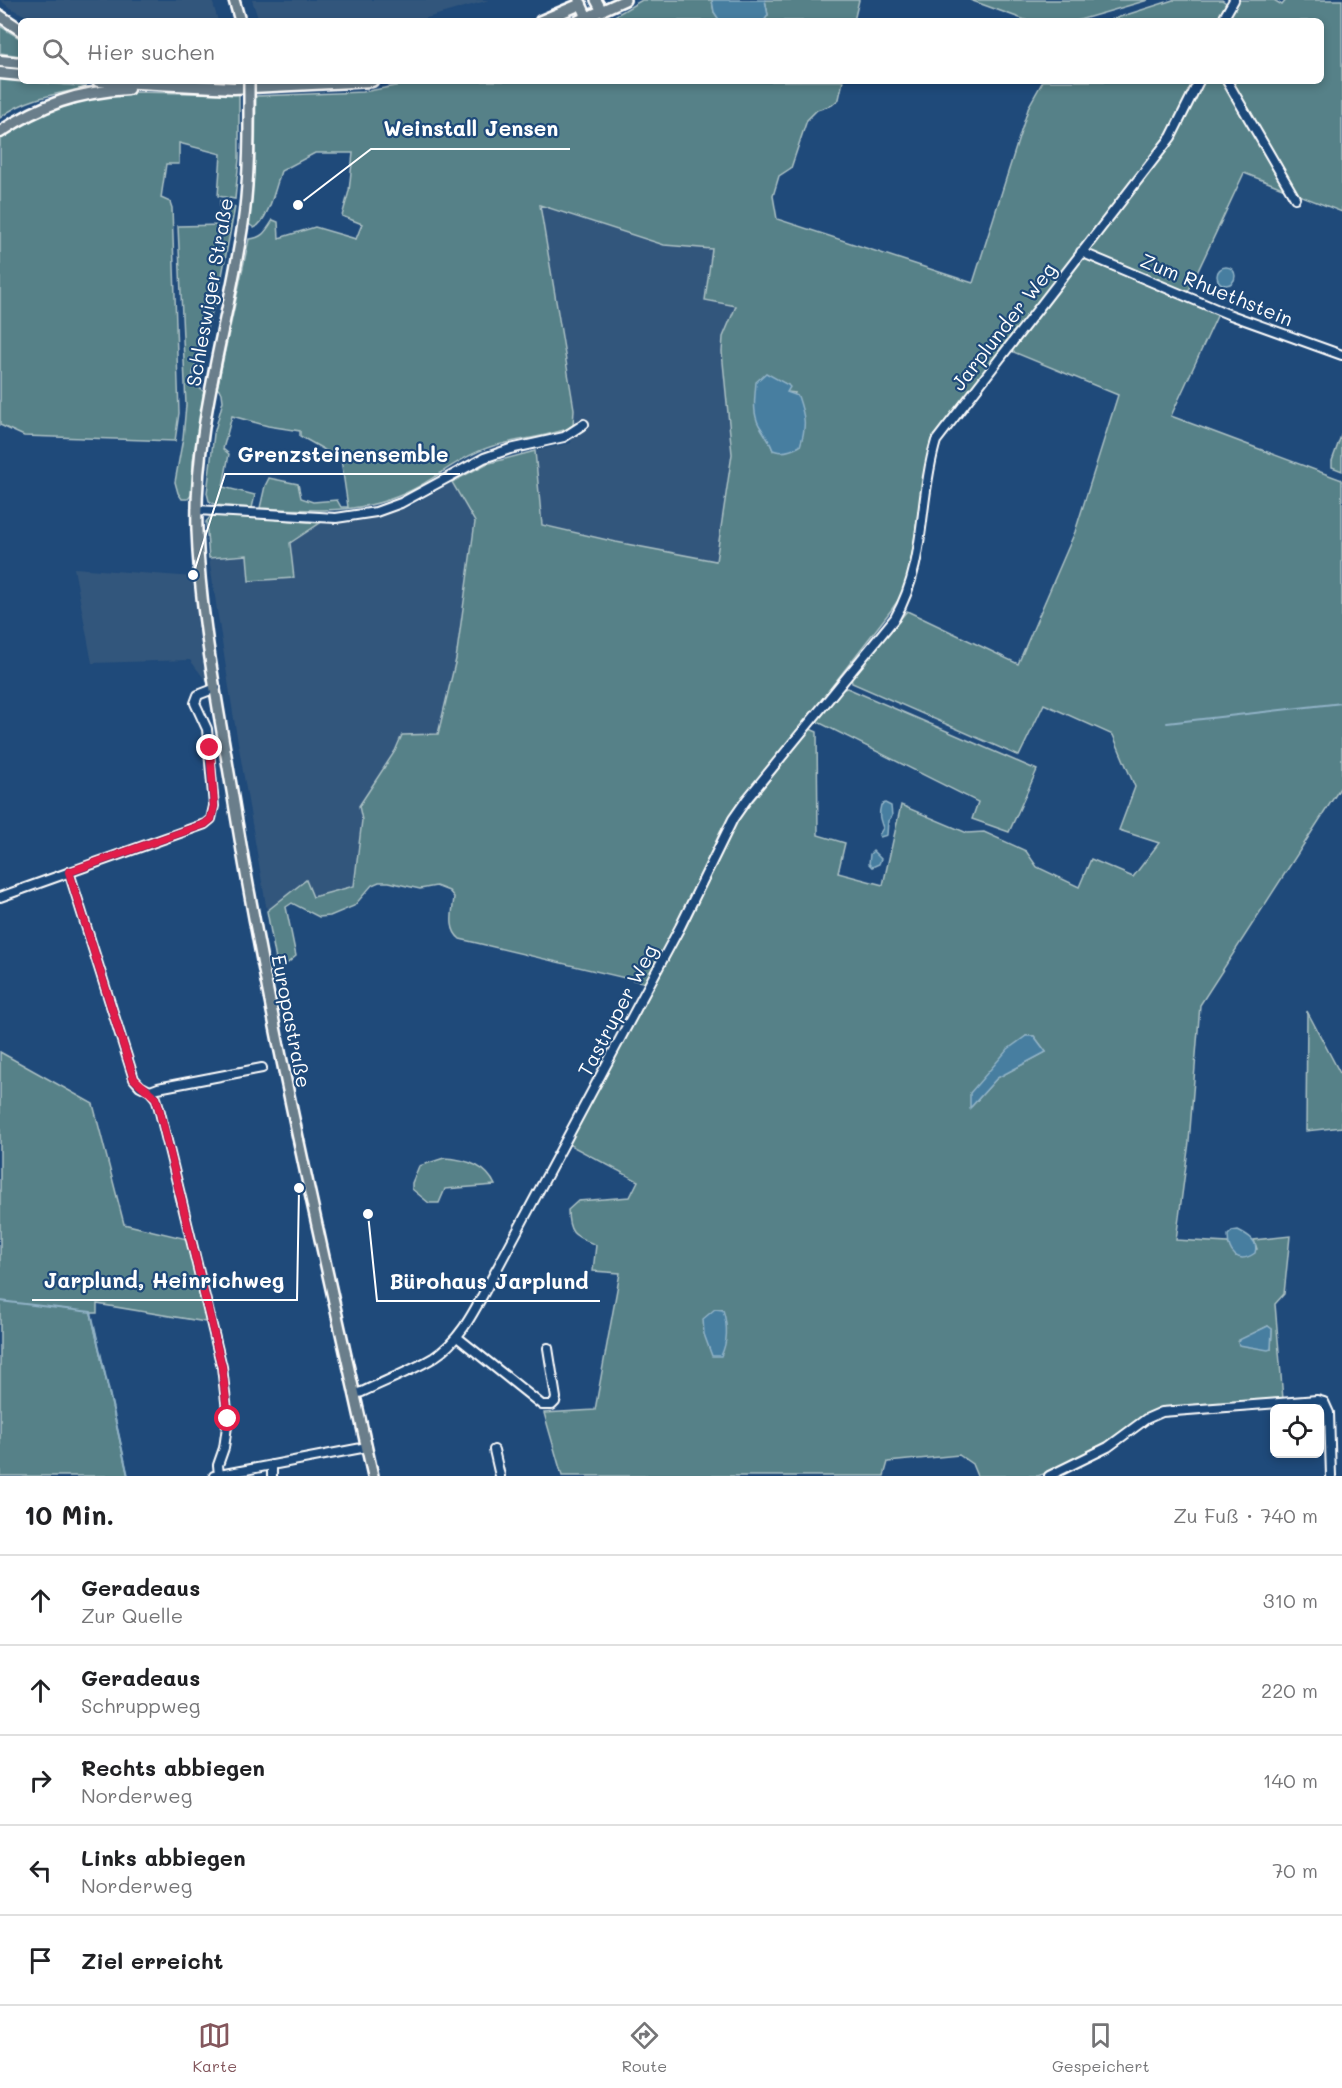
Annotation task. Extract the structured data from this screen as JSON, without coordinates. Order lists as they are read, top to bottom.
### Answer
{
  "streets": {
    "main road": ["Schleswiger Straße", "Europastraße"],
    "street": ["Zum Rhuethstein", "Jarplunder Weg", "Tastruper Weg"]
  },
  "crossings": [
    ["Zum Rhuethstein", "Jarplunder Weg"],
    ["Schleswiger Straße", "Europastraße"],
    ["Jarplunder Weg", "Tastruper Weg"],
    ["Tastruper Weg", "Europastraße"]
  ],
  "places": [
    "Weinstall Jensen",
    "Grenzsteinensemble",
    "Jarplund, Heinrichweg",
    "Bürohaus Jarplund"
  ],
  "page": {
    "search": "Hier suchen",
    "heading": ["10 Min.", "Zu Fuß · 740 m"],
    "list": [
      ["Geradeaus", "Zur Quelle", "310 m"],
      ["Geradeaus", "Schruppweg", "220 m"],
      ["Rechts abbiegen", "Norderweg", "140 m"],
      ["Links abbiegen", "Norderweg", "70 m"],
      "Ziel erreicht"
    ],
    "nav": ["Karte", "Route", "Gespeichert"]
  }
}
